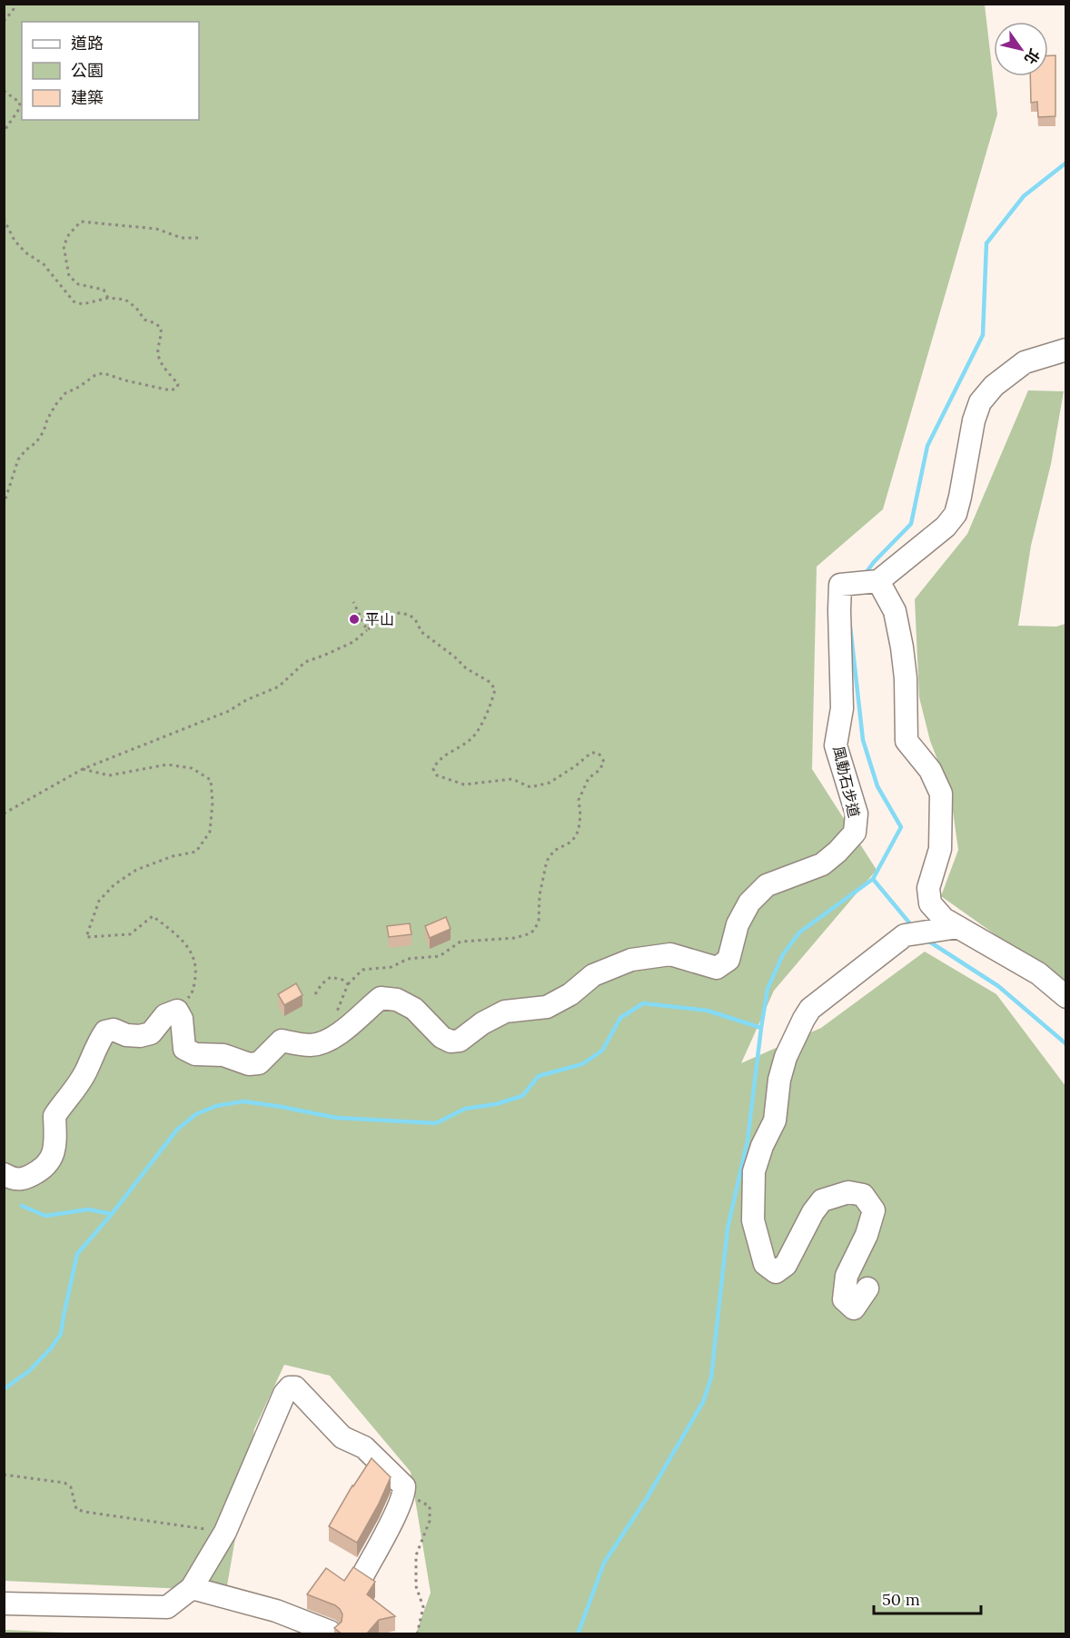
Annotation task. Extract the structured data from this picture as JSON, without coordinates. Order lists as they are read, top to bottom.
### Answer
{
  "streets": {
    "street": ["風動石步道"]
  },
  "places": ["平山"],
  "legend": ["道路", "公園", "建築"],
  "scale_bar": "50 m",
  "north": "bottom right"
}
